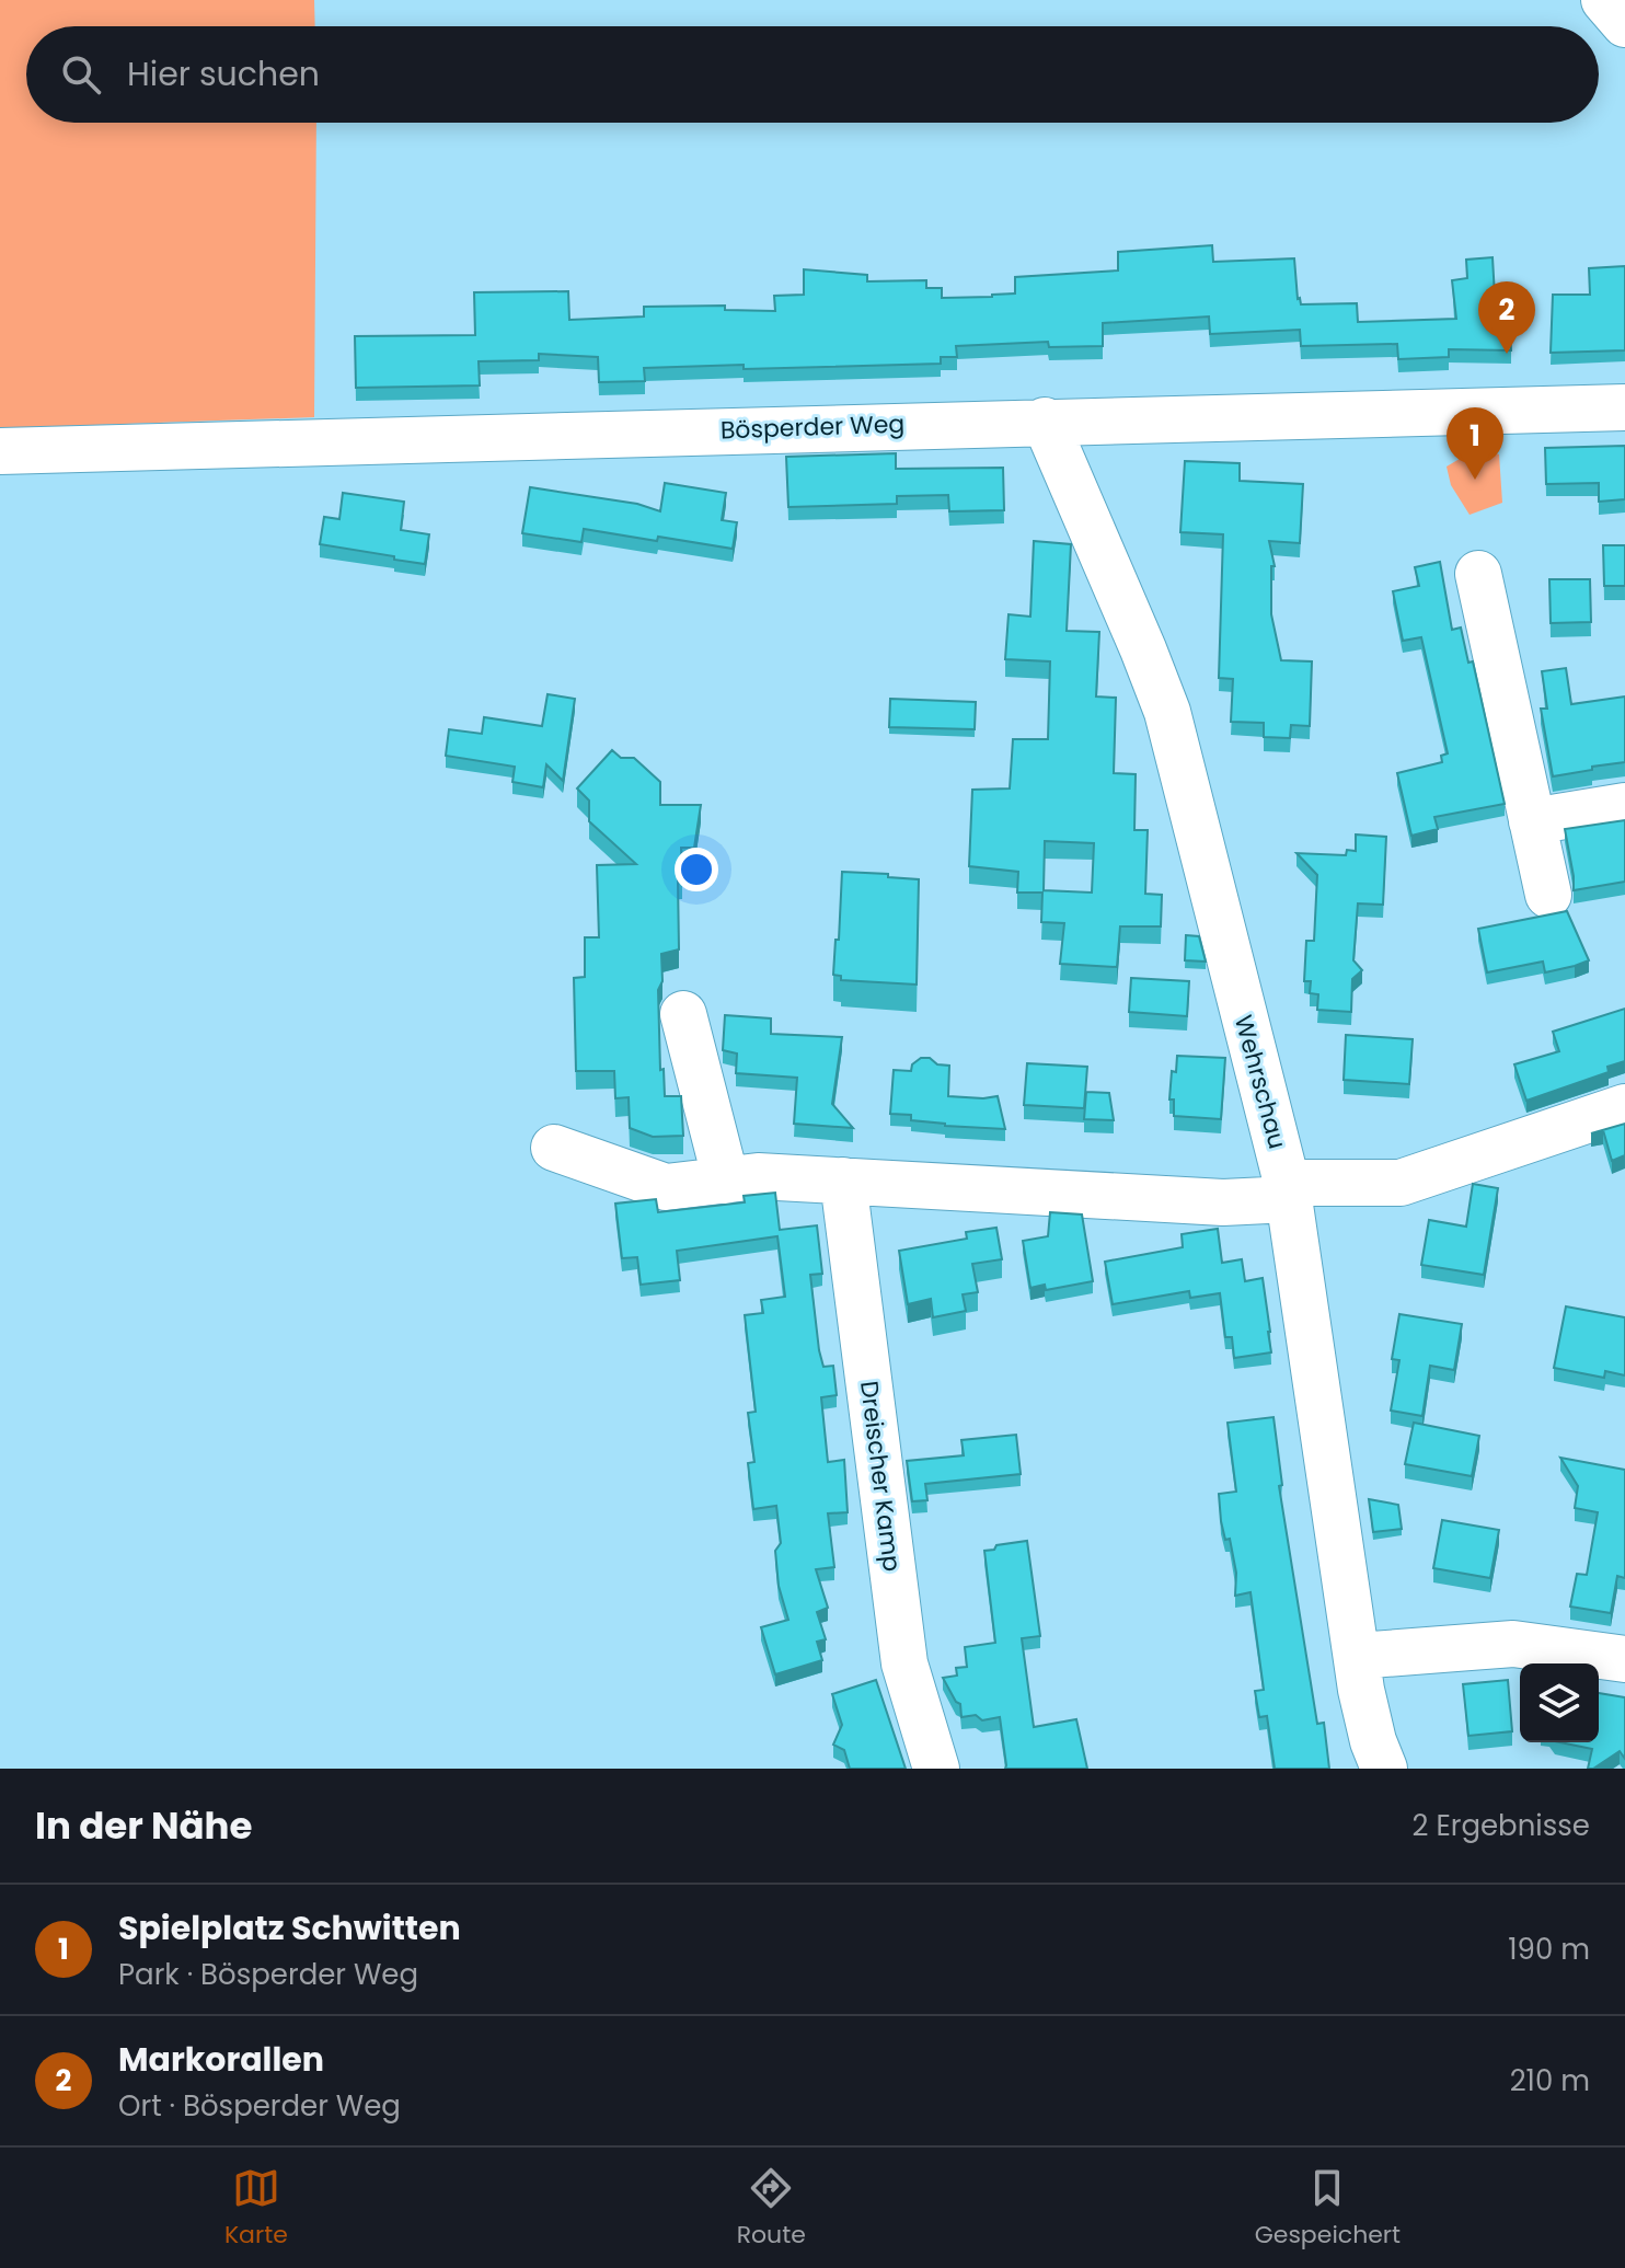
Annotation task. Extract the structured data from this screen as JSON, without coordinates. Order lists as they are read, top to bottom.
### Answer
{
  "streets": {
    "street": ["Bösperder Weg", "Wehrschau", "Dreischer Kamp"]
  },
  "crossings": [
    ["Bösperder Weg", "Wehrschau"]
  ],
  "page": {
    "search": "Hier suchen",
    "pins": ["2", "1"],
    "heading": ["In der Nähe", "2 Ergebnisse"],
    "list": [
      {
        "mark": "1",
        "name": "Spielplatz Schwitten",
        "note": "Park · Bösperder Weg",
        "value": "190 m"
      },
      {
        "mark": "2",
        "name": "Markorallen",
        "note": "Ort · Bösperder Weg",
        "value": "210 m"
      }
    ],
    "nav": ["Karte", "Route", "Gespeichert"]
  }
}
